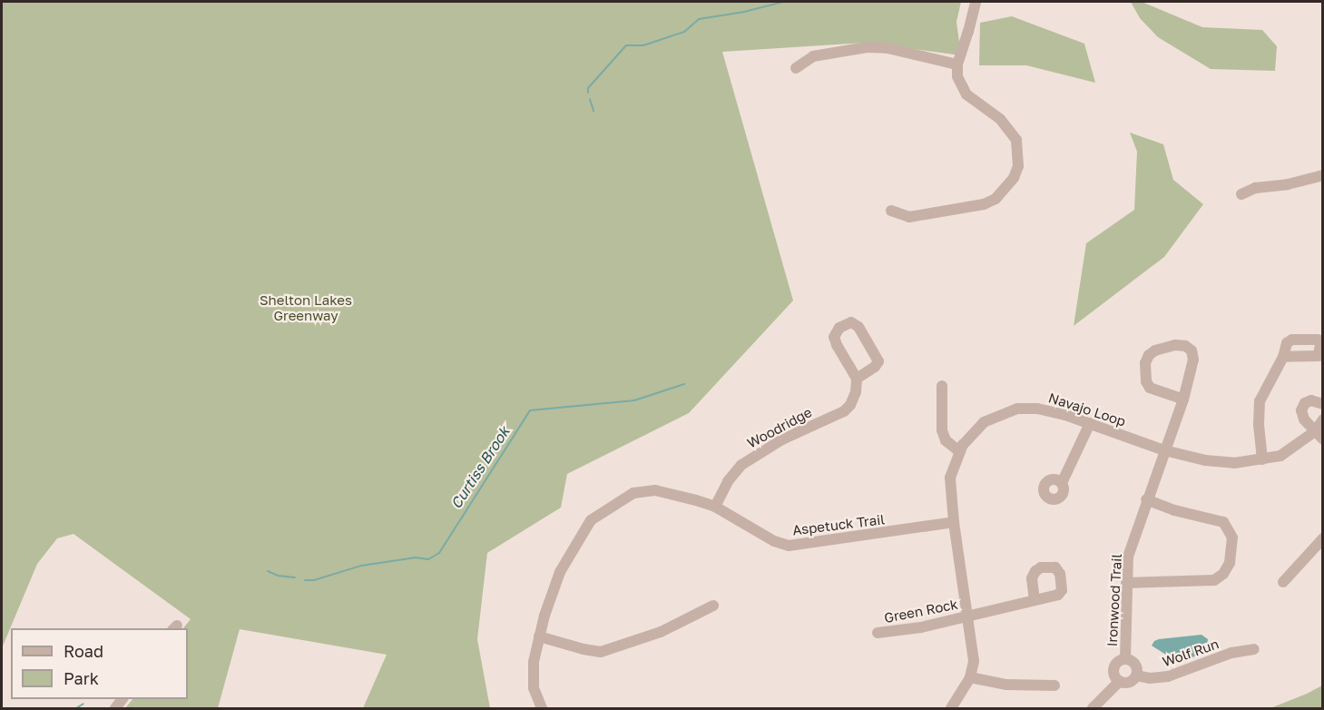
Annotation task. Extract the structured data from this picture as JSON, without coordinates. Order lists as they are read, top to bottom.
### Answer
{
  "streets": {
    "street": [
      "Navajo Loop",
      "Woodridge",
      "Aspetuck Trail",
      "Ironwood Trail",
      "Green Rock",
      "Wolf Run"
    ]
  },
  "crossings": [
    ["Navajo Loop", "Aspetuck Trail"],
    ["Navajo Loop", "Ironwood Trail"],
    ["Navajo Loop", "Green Rock"],
    ["Woodridge", "Aspetuck Trail"],
    ["Ironwood Trail", "Wolf Run"]
  ],
  "water": ["Curtiss Brook"],
  "parks": ["Shelton Lakes Greenway"],
  "legend": ["Road", "Park"]
}
